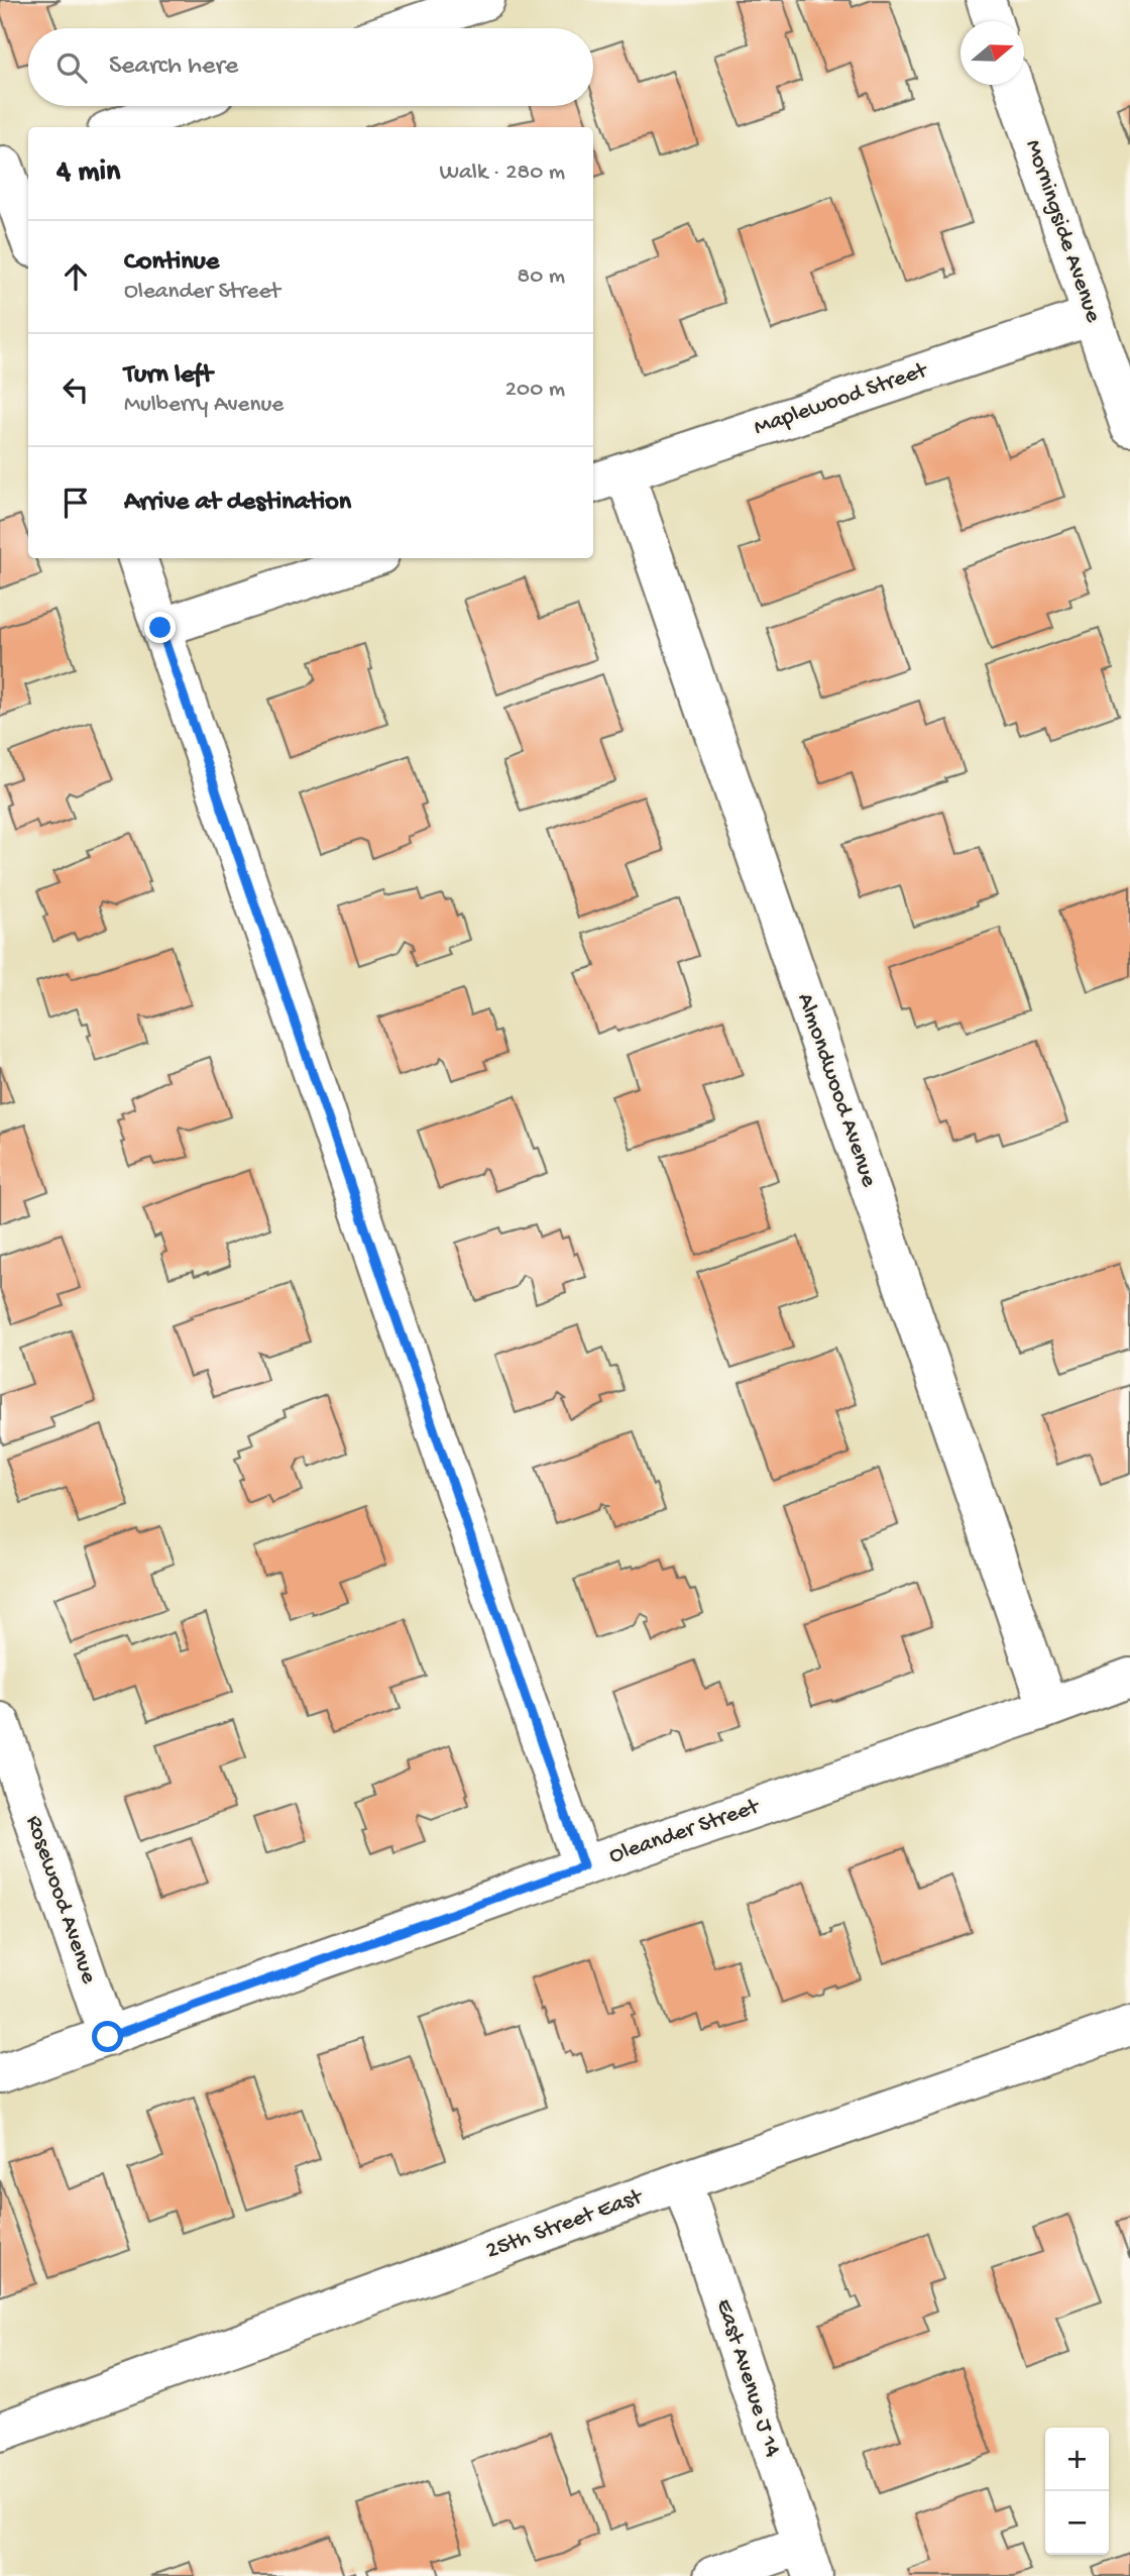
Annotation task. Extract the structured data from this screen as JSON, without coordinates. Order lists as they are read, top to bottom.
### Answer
{
  "streets": {
    "street": [
      "Morningside Avenue",
      "Maplewood Street",
      "Almondwood Avenue",
      "Oleander Street",
      "Rosewood Avenue",
      "25th Street East",
      "East Avenue J 14"
    ]
  },
  "crossings": [
    ["Morningside Avenue", "Maplewood Street"],
    ["Maplewood Street", "Almondwood Avenue"],
    ["Almondwood Avenue", "Oleander Street"],
    ["Oleander Street", "Rosewood Avenue"],
    ["25th Street East", "East Avenue J 14"]
  ],
  "north": "right",
  "page": {
    "search": "Search here",
    "heading": ["4 min", "Walk · 280 m"],
    "list": [
      ["Continue", "Oleander Street", "80 m"],
      ["Turn left", "Mulberry Avenue", "200 m"],
      "Arrive at destination"
    ],
    "map_buttons": ["+", "−"]
  }
}
